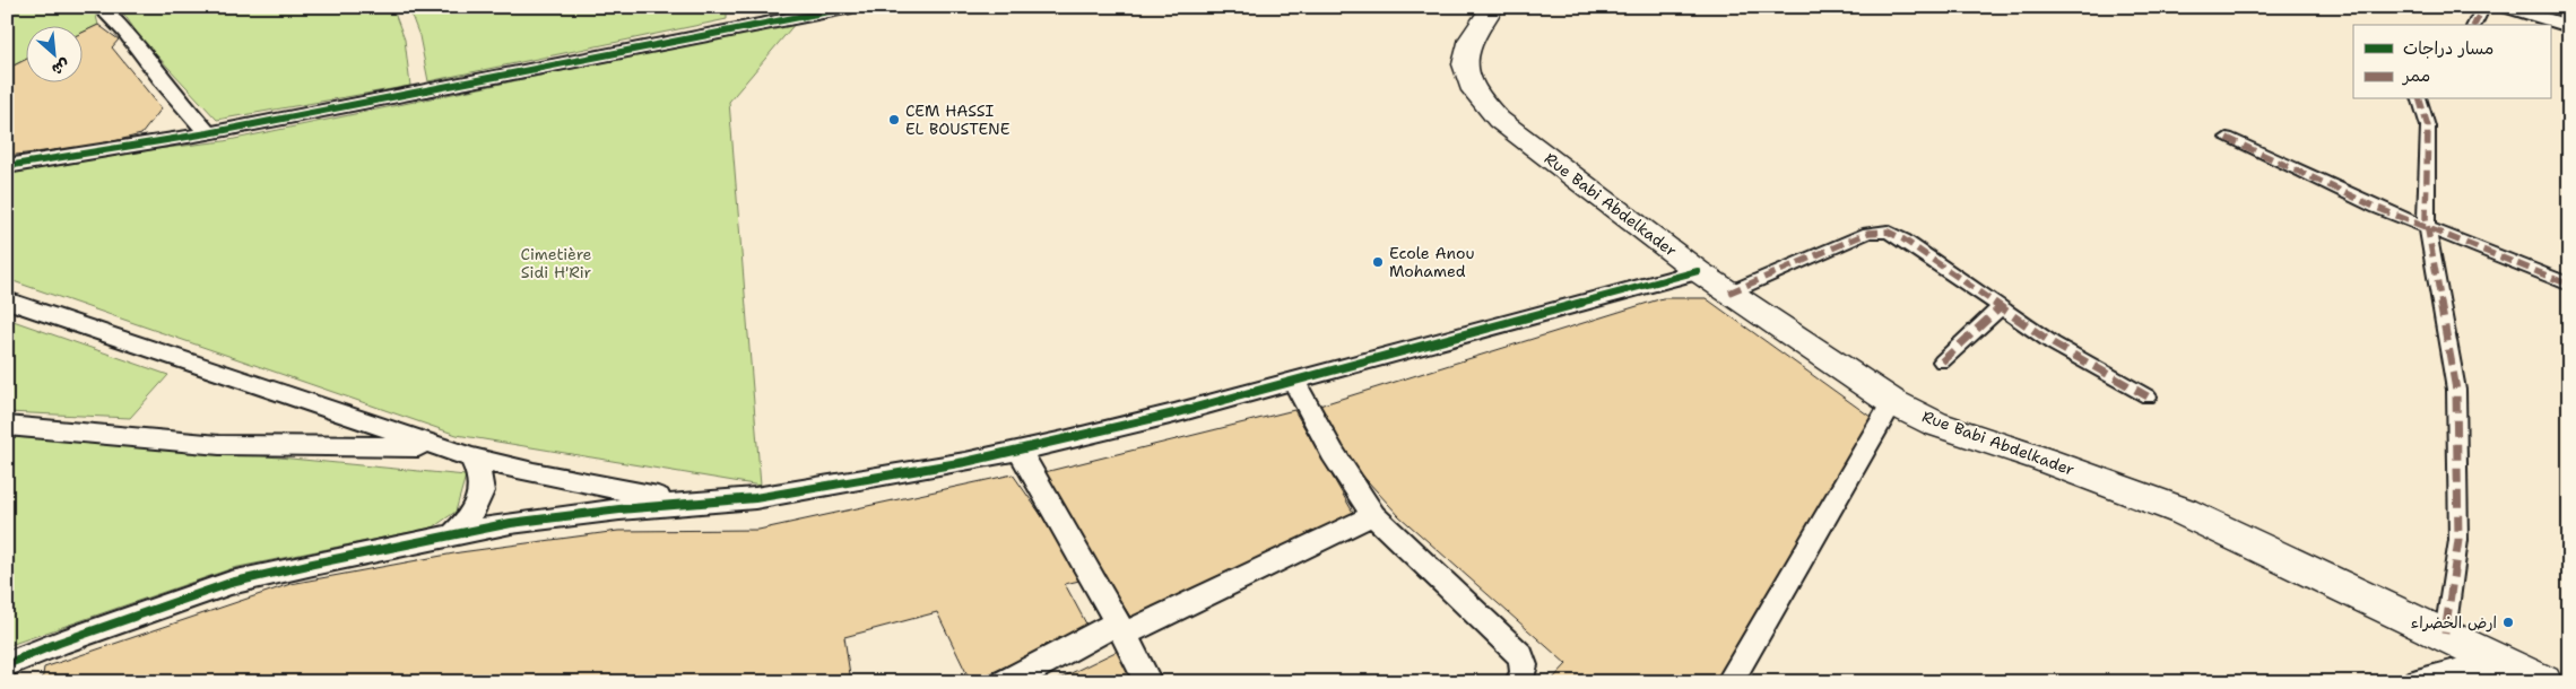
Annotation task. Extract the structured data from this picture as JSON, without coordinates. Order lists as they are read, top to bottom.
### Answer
{
  "streets": {
    "main road": ["Rue Babi Abdelkader"]
  },
  "parks": ["Cimetière Sidi H'Rir"],
  "places": ["CEM HASSI EL BOUSTENE", "Ecole Anou Mohamed", "ارض الخضراء"],
  "legend": ["مسار دراجات", "ممر"],
  "north": "bottom right"
}
